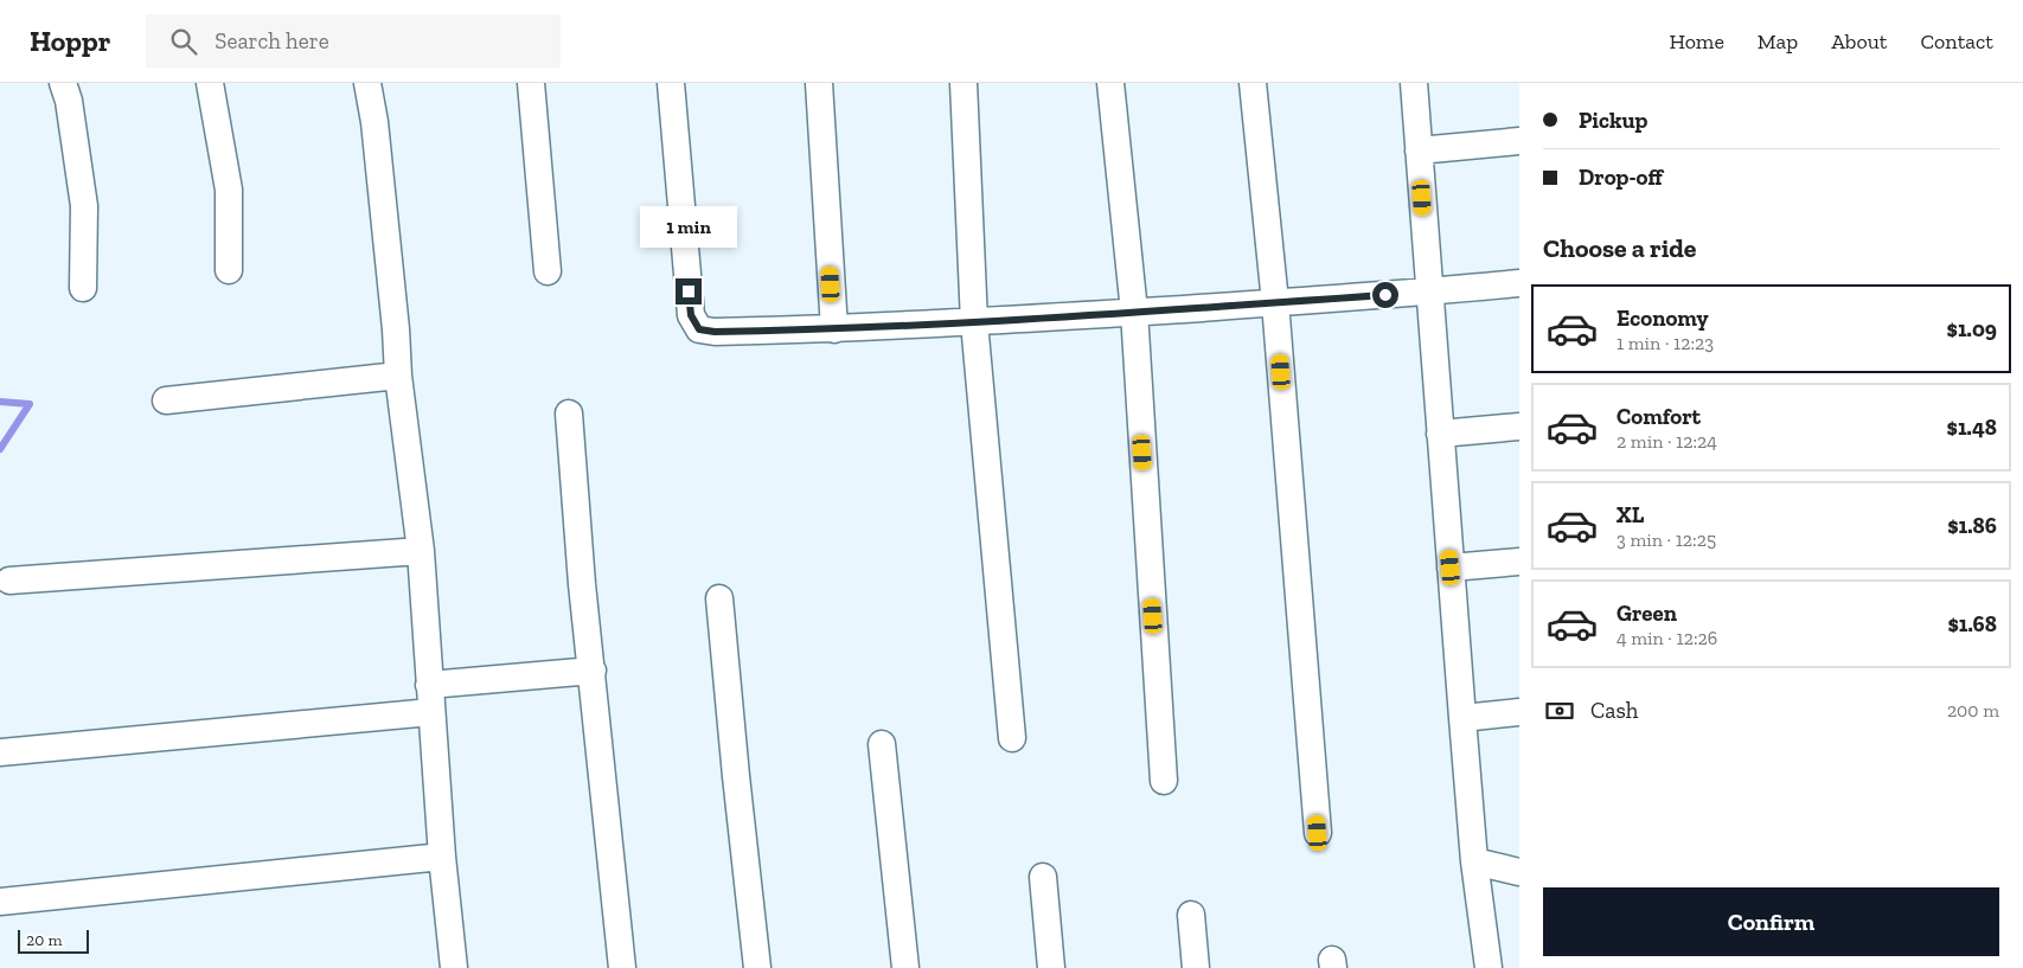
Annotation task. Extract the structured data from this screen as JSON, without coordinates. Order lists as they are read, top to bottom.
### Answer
{
  "scale_bar": "20 m",
  "page": {
    "header": "Hoppr",
    "search": "Search here",
    "nav": [
      "Home",
      "Map",
      "About",
      "Contact"
    ],
    "banner": ["Pickup", "Drop-off"],
    "bubble": "1 min",
    "heading": "Choose a ride",
    "list": [
      {
        "name": "Economy",
        "note": "1 min · 12:23",
        "value": "$1.09"
      },
      {
        "name": "Comfort",
        "note": "2 min · 12:24",
        "value": "$1.48"
      },
      {
        "name": "XL",
        "note": "3 min · 12:25",
        "value": "$1.86"
      },
      {
        "name": "Green",
        "note": "4 min · 12:26",
        "value": "$1.68"
      }
    ],
    "pay": ["Cash", "200 m"],
    "buttons": "Confirm",
    "scale": "20 m"
  }
}
